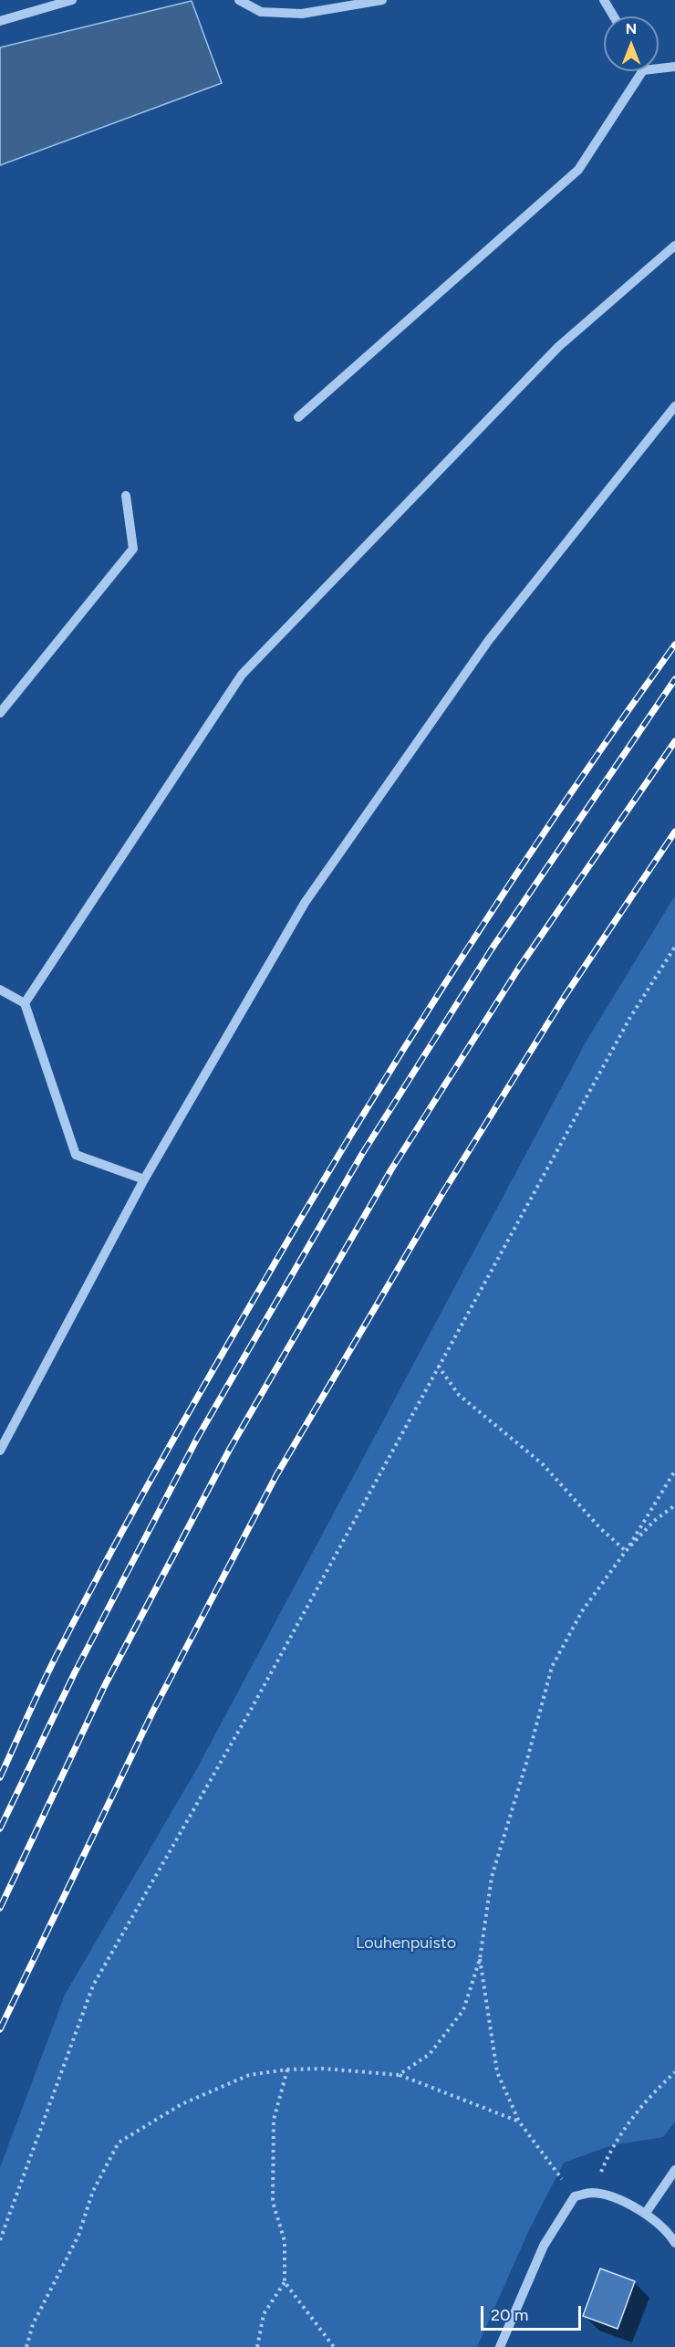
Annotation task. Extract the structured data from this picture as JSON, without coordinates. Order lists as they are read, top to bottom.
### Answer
{
  "parks": ["Louhenpuisto"],
  "scale_bar": "20 m",
  "north": "top"
}
